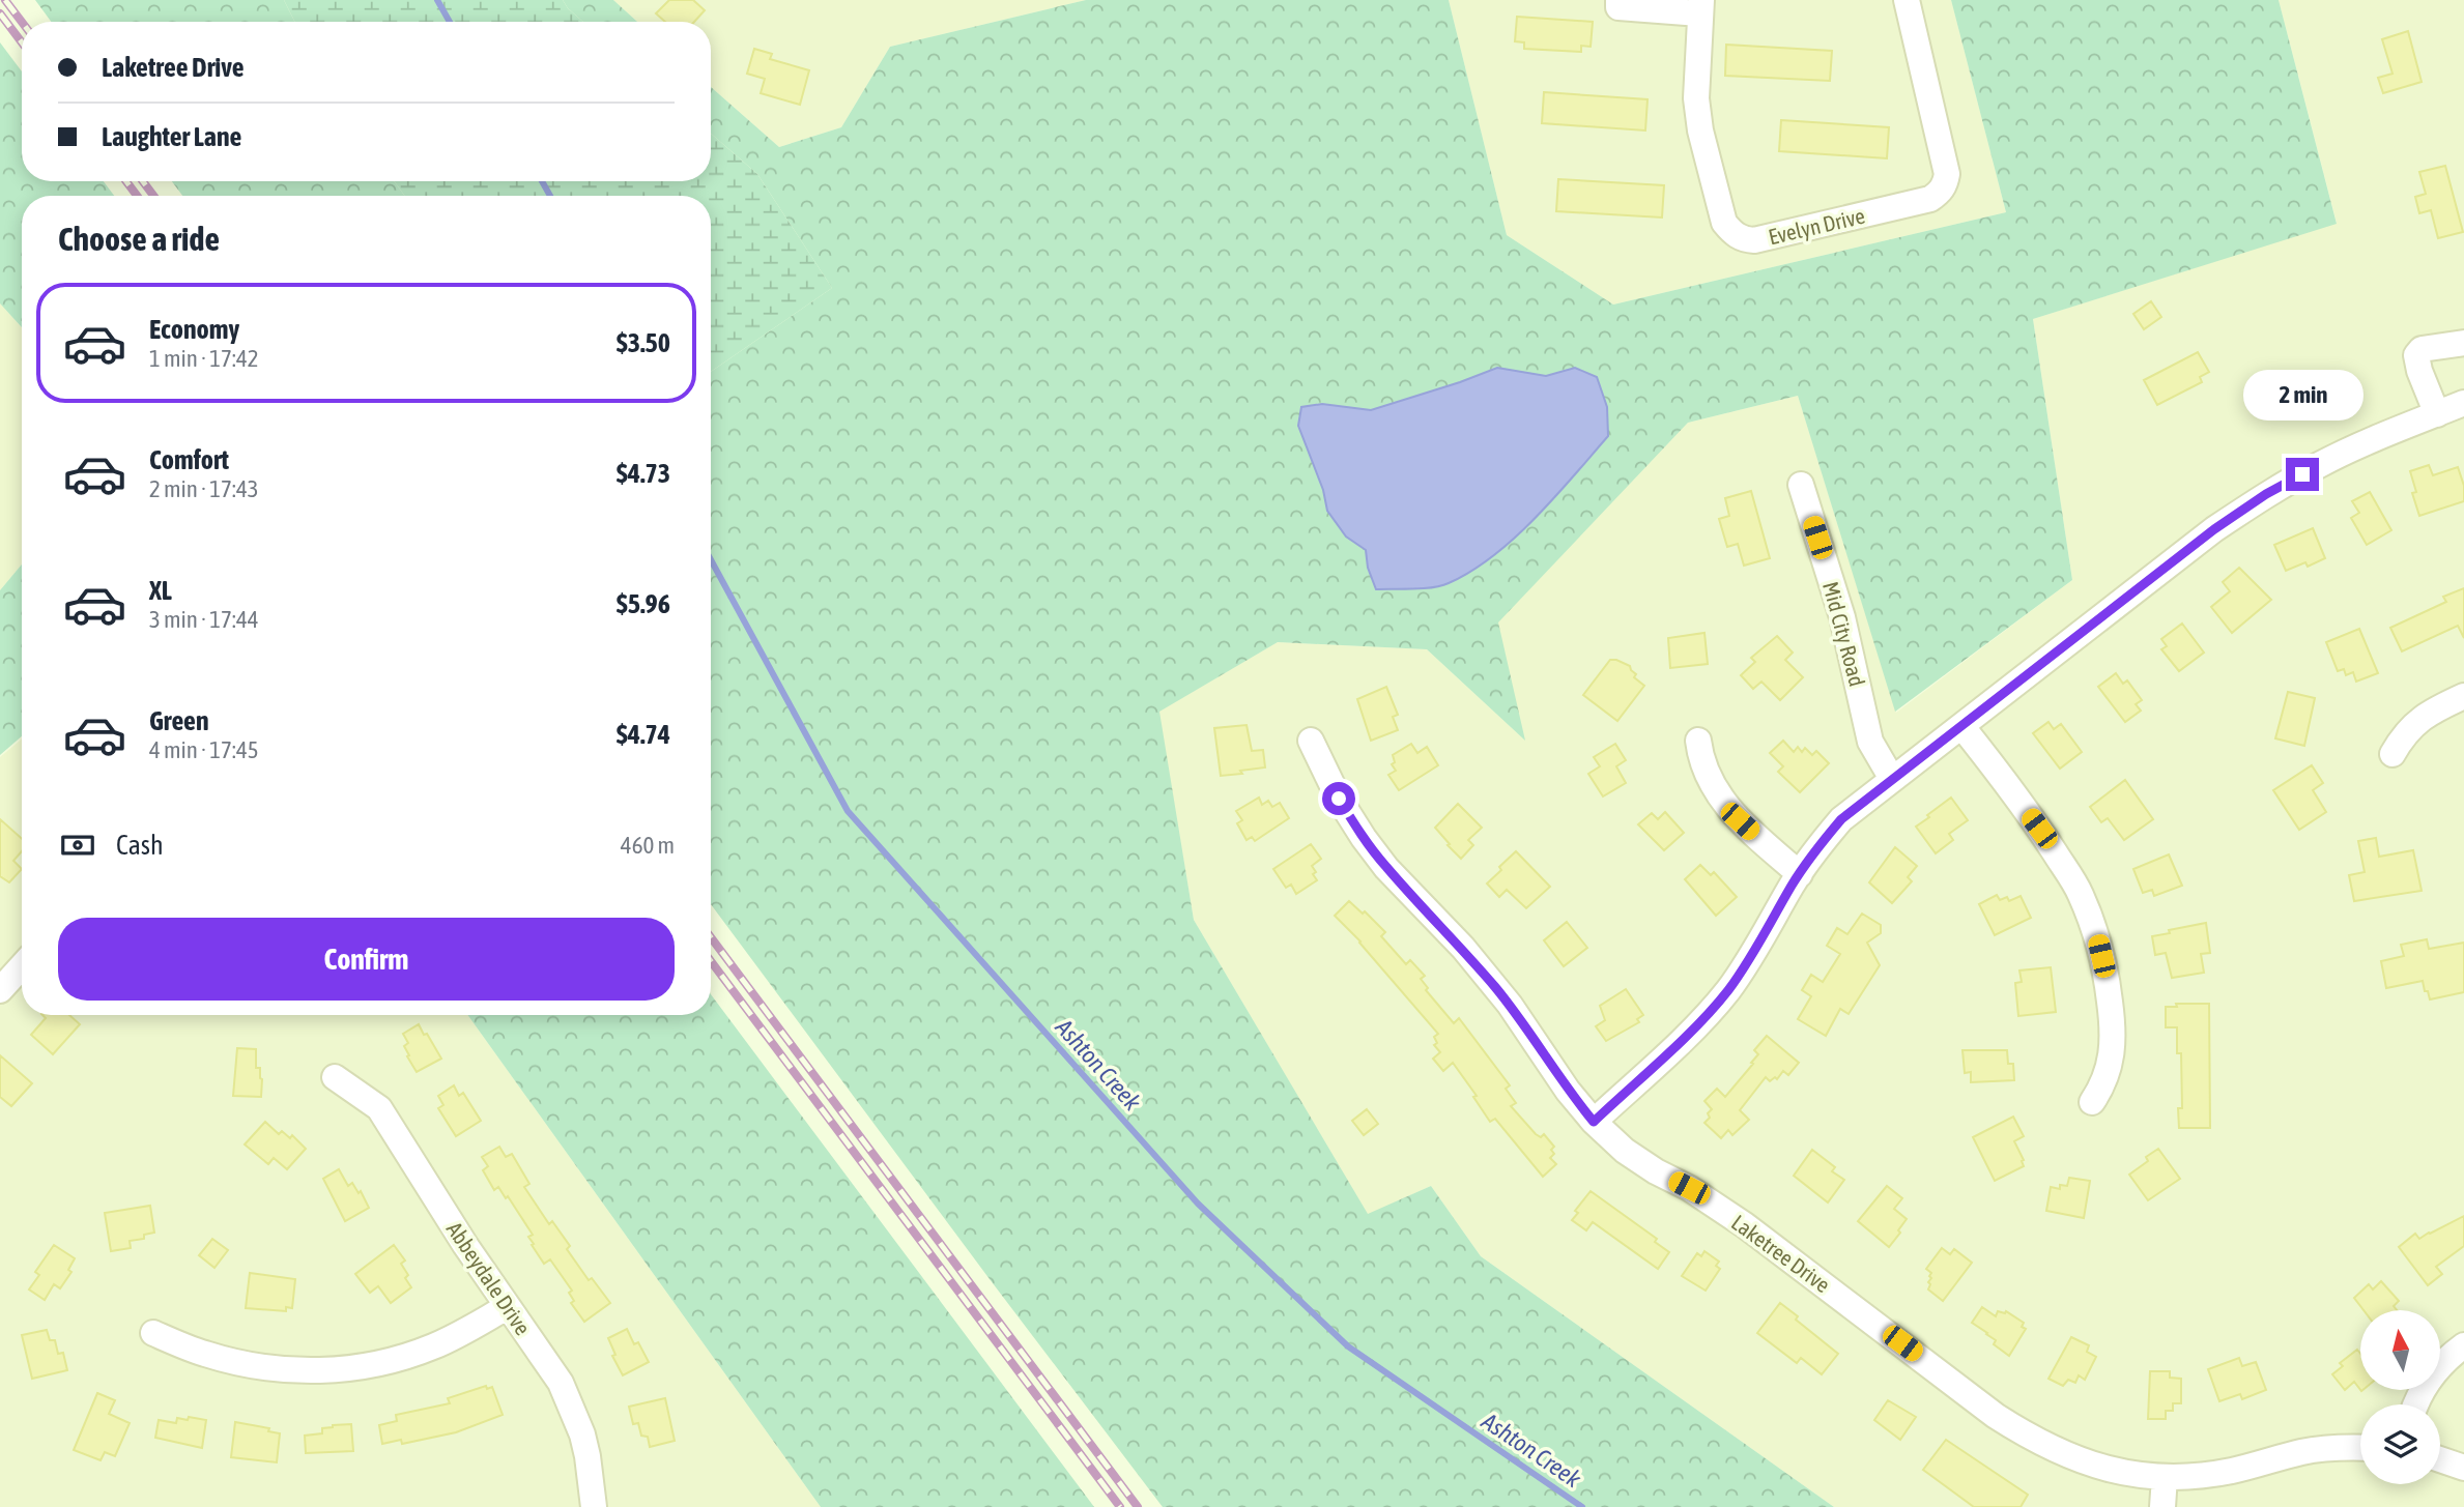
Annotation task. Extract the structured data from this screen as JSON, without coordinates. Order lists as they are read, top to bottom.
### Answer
{
  "streets": {
    "street": [
      "Evelyn Drive",
      "Mid City Road",
      "Laketree Drive",
      "Abbeydale Drive"
    ]
  },
  "water": ["Ashton Creek"],
  "north": "top",
  "page": {
    "banner": ["Laketree Drive", "Laughter Lane"],
    "heading": "Choose a ride",
    "list": [
      {
        "name": "Economy",
        "note": "1 min · 17:42",
        "value": "$3.50"
      },
      {
        "name": "Comfort",
        "note": "2 min · 17:43",
        "value": "$4.73"
      },
      {
        "name": "XL",
        "note": "3 min · 17:44",
        "value": "$5.96"
      },
      {
        "name": "Green",
        "note": "4 min · 17:45",
        "value": "$4.74"
      }
    ],
    "bubble": "2 min",
    "pay": ["Cash", "460 m"],
    "buttons": "Confirm"
  }
}
